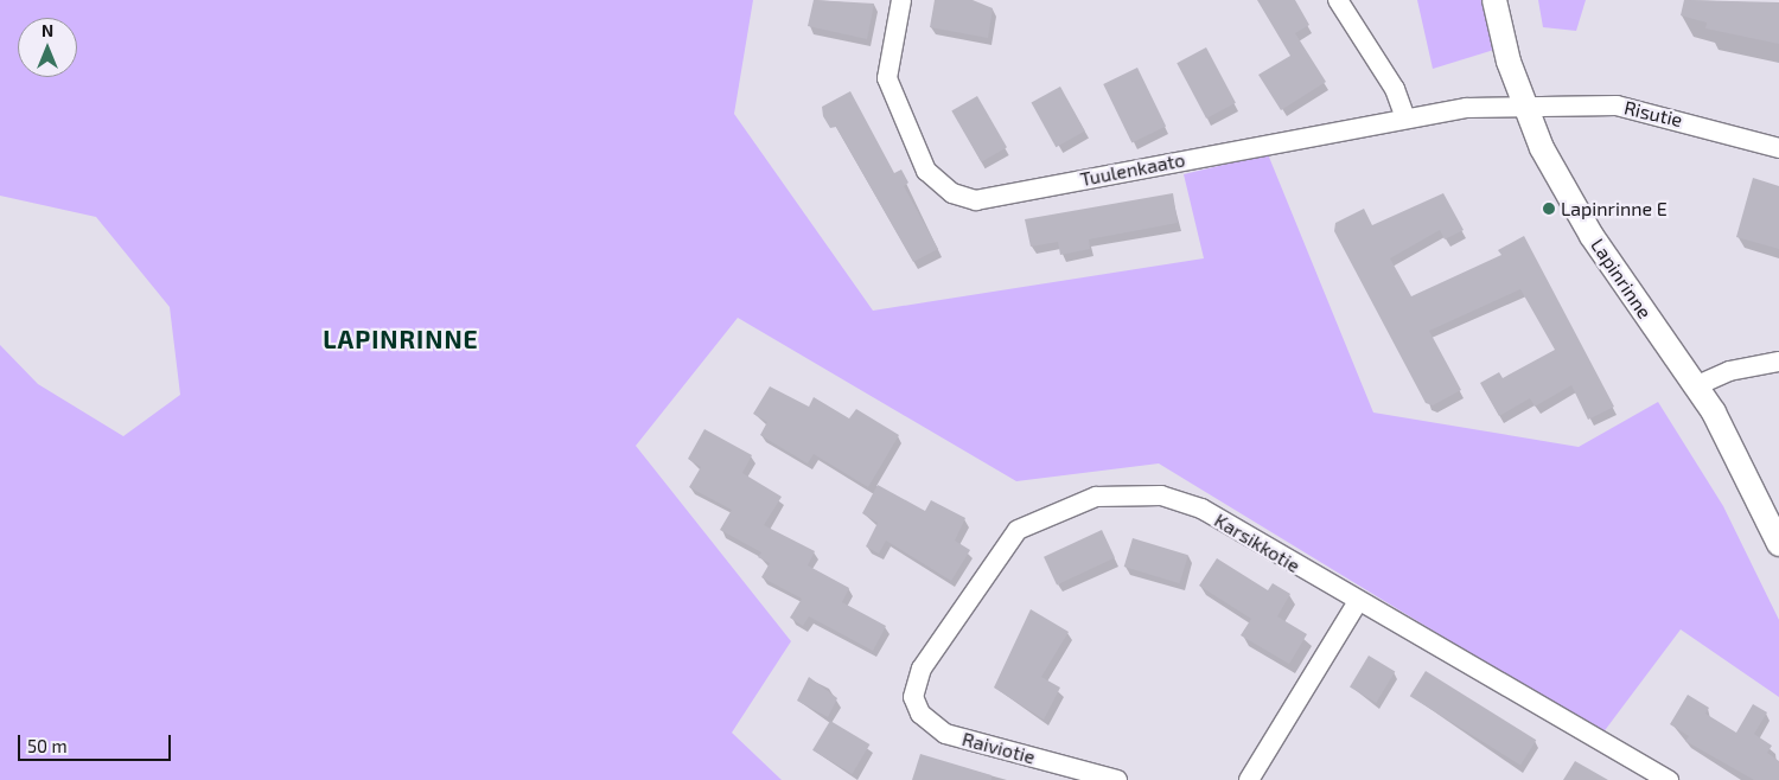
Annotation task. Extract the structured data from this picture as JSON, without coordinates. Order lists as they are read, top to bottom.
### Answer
{
  "streets": {
    "street": [
      "Risutie",
      "Tuulenkaato",
      "Lapinrinne",
      "Karsikkotie",
      "Raiviotie"
    ]
  },
  "crossings": [
    ["Risutie", "Tuulenkaato"],
    ["Risutie", "Lapinrinne"],
    ["Tuulenkaato", "Lapinrinne"],
    ["Karsikkotie", "Raiviotie"]
  ],
  "districts": ["LAPINRINNE"],
  "places": ["Lapinrinne E"],
  "scale_bar": "50 m",
  "north": "top"
}
